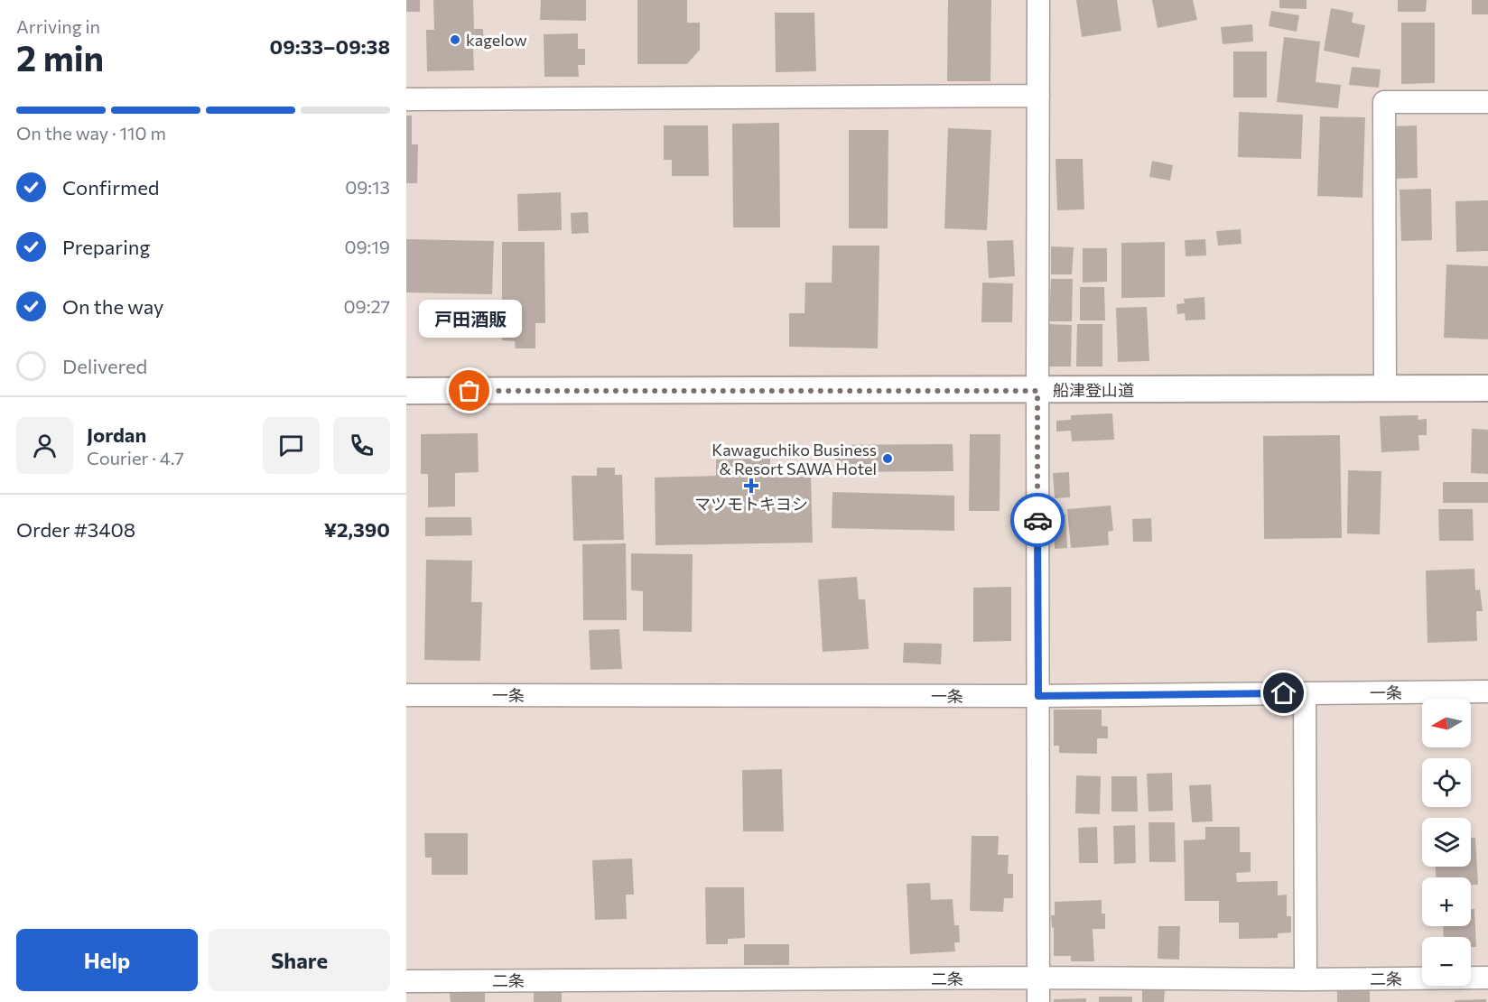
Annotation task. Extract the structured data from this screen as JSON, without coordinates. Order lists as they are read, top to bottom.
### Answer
{
  "streets": {
    "street": ["船津登山道", "一条", "二条"]
  },
  "places": {
    "other": ["kagelow", "戸田酒販", "Kawaguchiko Business & Resort SAWA Hotel"],
    "health": ["マツモトキヨシ"]
  },
  "north": "left",
  "page": {
    "heading": ["2 min", "Arriving in", "09:33–09:38"],
    "panel": [
      "Jordan",
      "Courier · 4.7",
      "Order #3408",
      "¥2,390"
    ],
    "bar": "On the way · 110 m",
    "list": [
      ["Confirmed", "09:13"],
      ["Preparing", "09:19"],
      ["On the way", "09:27"],
      "Delivered"
    ],
    "bubble": "戸田酒販",
    "map_buttons": ["+", "−"],
    "buttons": ["Help", "Share"]
  }
}
